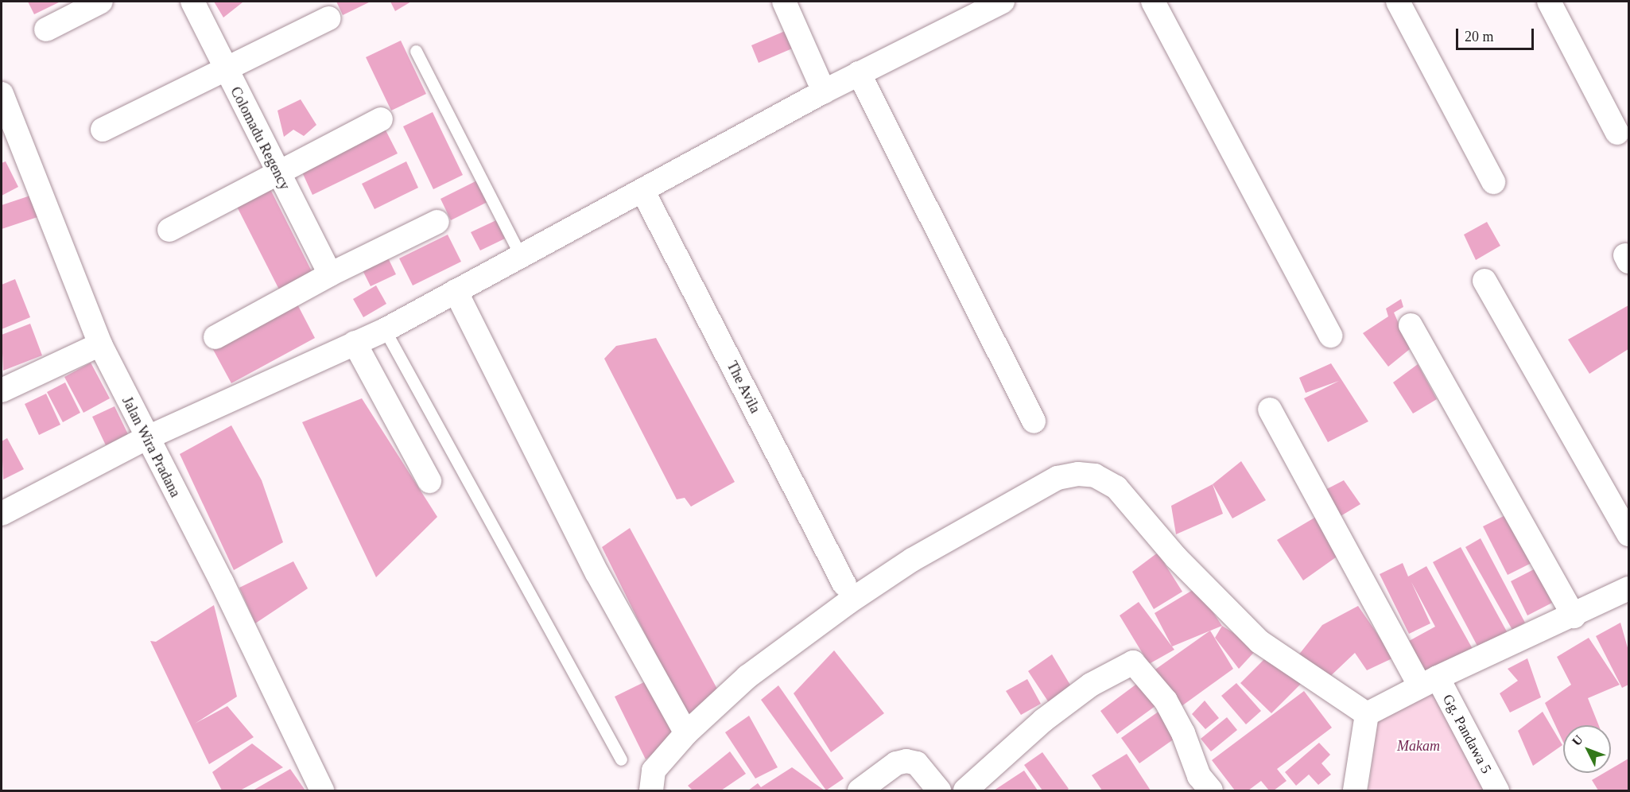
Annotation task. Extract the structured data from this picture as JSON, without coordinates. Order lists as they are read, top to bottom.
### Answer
{
  "streets": {
    "street": [
      "Colomadu Regency",
      "The Avila",
      "Jalan Wira Pradana",
      "Gg. Pandawa 5"
    ]
  },
  "parks": ["Makam"],
  "scale_bar": "20 m",
  "north": "top left"
}
